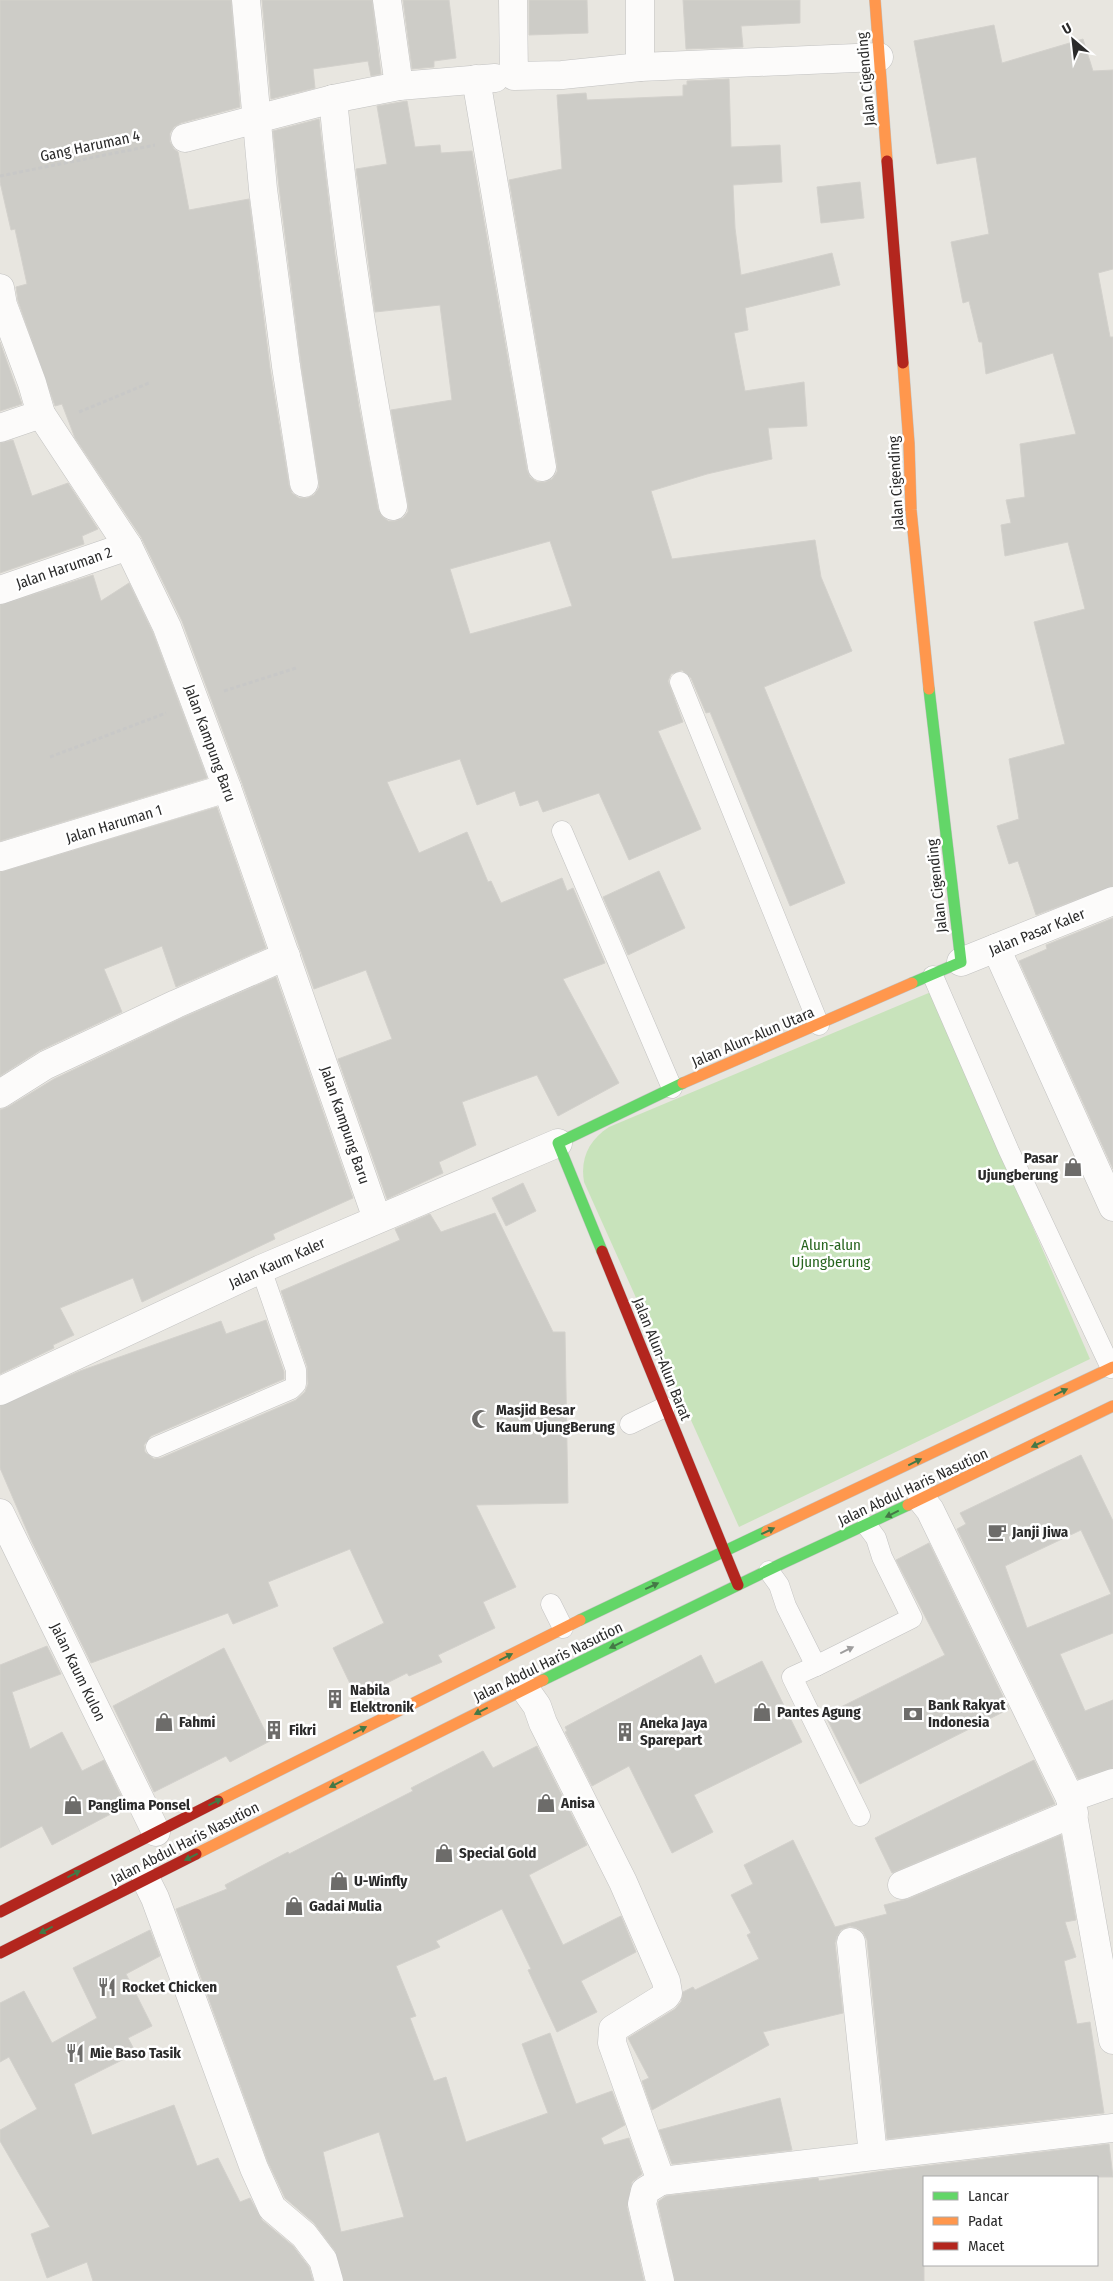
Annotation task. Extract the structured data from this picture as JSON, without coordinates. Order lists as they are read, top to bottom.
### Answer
{
  "streets": {
    "main road": [
      "Jalan Cigending",
      "Jalan Alun-Alun Utara",
      "Jalan Alun-Alun Barat",
      "Jalan Abdul Haris Nasution"
    ],
    "street": [
      "Jalan Haruman 2",
      "Jalan Kampung Baru",
      "Jalan Haruman 1",
      "Jalan Pasar Kaler",
      "Jalan Kaum Kaler",
      "Jalan Kaum Kulon"
    ],
    "path": ["Gang Haruman 4"]
  },
  "crossings": [
    ["Jalan Cigending", "Jalan Pasar Kaler"],
    ["Jalan Cigending", "Jalan Alun-Alun Utara"],
    ["Jalan Haruman 2", "Jalan Kampung Baru"],
    ["Jalan Kampung Baru", "Jalan Haruman 1"],
    ["Jalan Kampung Baru", "Jalan Kaum Kaler"],
    ["Jalan Pasar Kaler", "Jalan Alun-Alun Utara"],
    ["Jalan Alun-Alun Utara", "Jalan Kaum Kaler"],
    ["Jalan Alun-Alun Utara", "Jalan Alun-Alun Barat"],
    ["Jalan Kaum Kaler", "Jalan Alun-Alun Barat"],
    ["Jalan Alun-Alun Barat", "Jalan Abdul Haris Nasution"],
    ["Jalan Abdul Haris Nasution", "Jalan Kaum Kulon"]
  ],
  "parks": ["Alun-alun Ujungberung"],
  "places": {
    "shop": [
      "Pasar Ujungberung",
      "Pantes Agung",
      "Fahmi",
      "Anisa",
      "Panglima Ponsel",
      "Special Gold",
      "U-Winfly",
      "Gadai Mulia"
    ],
    "mosque": ["Masjid Besar Kaum UjungBerung"],
    "cafe": ["Janji Jiwa"],
    "building": ["Nabila Elektronik", "Fikri", "Aneka Jaya Sparepart"],
    "bank": ["Bank Rakyat Indonesia"],
    "restaurant": ["Rocket Chicken", "Mie Baso Tasik"]
  },
  "legend": ["Lancar", "Padat", "Macet"],
  "north": "top left"
}
